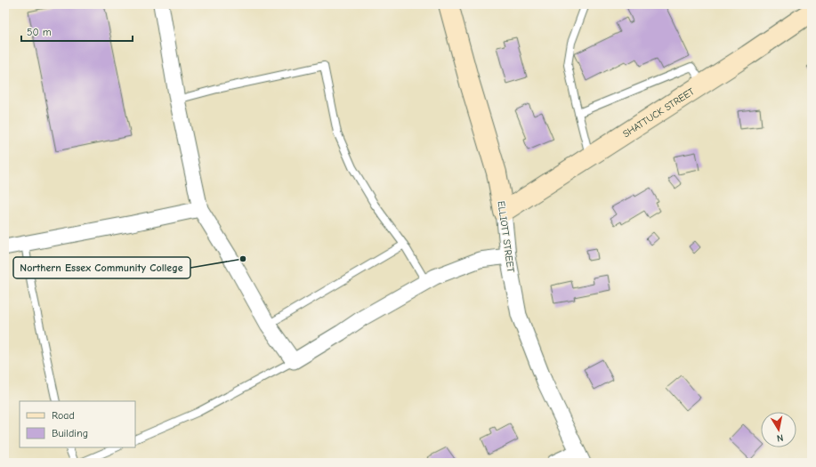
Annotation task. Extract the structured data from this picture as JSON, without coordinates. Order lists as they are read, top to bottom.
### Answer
{
  "streets": {
    "street": ["SHATTUCK STREET", "ELLIOTT STREET"]
  },
  "crossings": [
    ["SHATTUCK STREET", "ELLIOTT STREET"]
  ],
  "places": ["Northern Essex Community College"],
  "legend": ["Road", "Building"],
  "scale_bar": "50 m",
  "north": "bottom"
}
